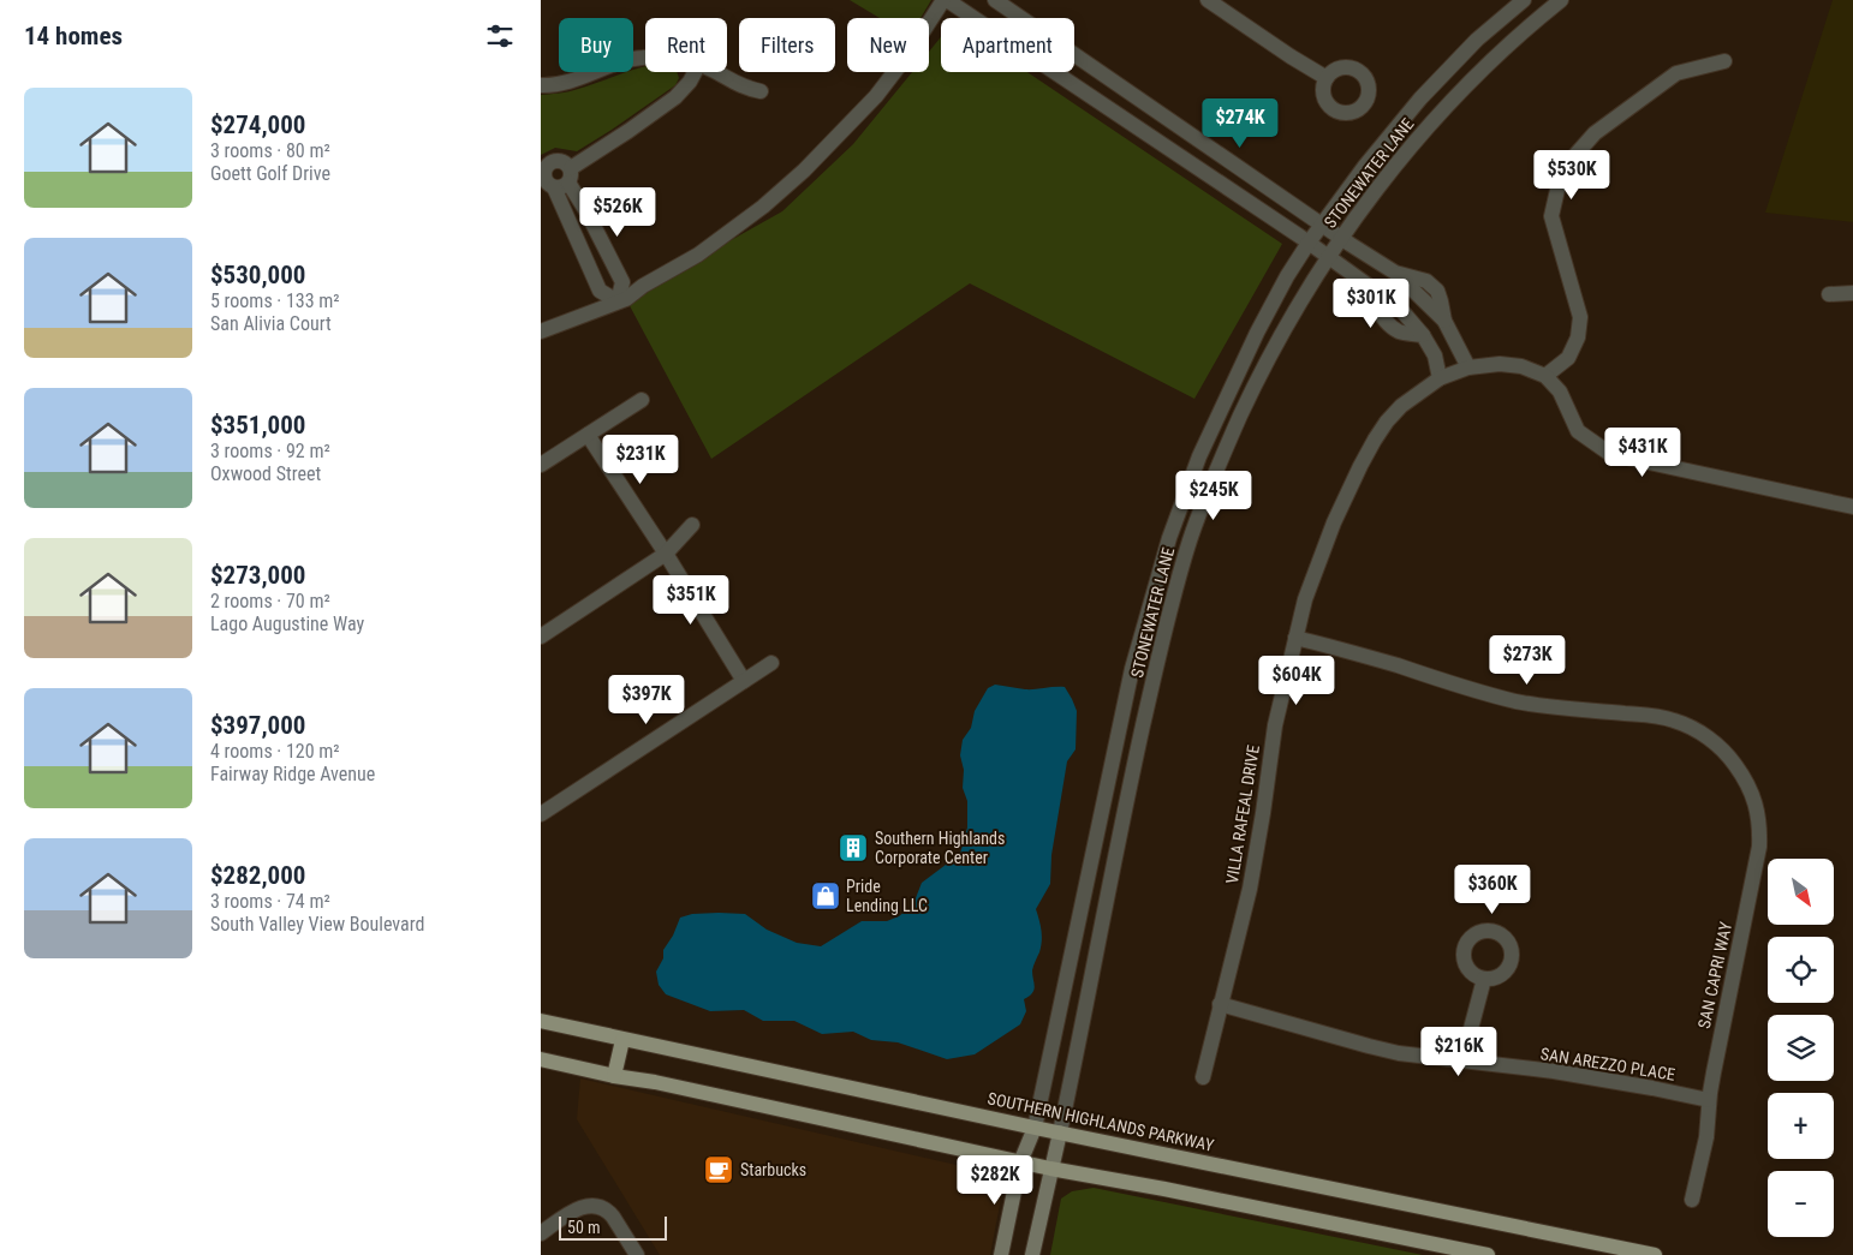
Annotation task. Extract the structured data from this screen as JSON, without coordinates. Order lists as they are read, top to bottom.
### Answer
{
  "streets": {
    "main road": ["SOUTHERN HIGHLANDS PARKWAY"],
    "street": [
      "STONEWATER LANE",
      "VILLA RAFEAL DRIVE",
      "SAN CAPRI WAY",
      "SAN AREZZO PLACE"
    ]
  },
  "crossings": [
    ["STONEWATER LANE", "SOUTHERN HIGHLANDS PARKWAY"],
    ["VILLA RAFEAL DRIVE", "SAN CAPRI WAY"],
    ["VILLA RAFEAL DRIVE", "SAN AREZZO PLACE"],
    ["SAN CAPRI WAY", "SAN AREZZO PLACE"]
  ],
  "places": {
    "building": ["Southern Highlands Corporate Center"],
    "shop": ["Pride Lending LLC"],
    "cafe": ["Starbucks"]
  },
  "scale_bar": "50 m",
  "north": "bottom right",
  "page": {
    "heading": "14 homes",
    "chip": [
      "Buy",
      "Rent",
      "Filters",
      "New",
      "Apartment"
    ],
    "list": [
      {
        "name": "$274,000",
        "note": "3 rooms · 80 m² · Goett Golf Drive"
      },
      {
        "name": "$530,000",
        "note": "5 rooms · 133 m² · San Alivia Court"
      },
      {
        "name": "$351,000",
        "note": "3 rooms · 92 m² · Oxwood Street"
      },
      {
        "name": "$273,000",
        "note": "2 rooms · 70 m² · Lago Augustine Way"
      },
      {
        "name": "$397,000",
        "note": "4 rooms · 120 m² · Fairway Ridge Avenue"
      },
      {
        "name": "$282,000",
        "note": "3 rooms · 74 m² · South Valley View Boulevard"
      }
    ],
    "price": [
      "$274K",
      "$530K",
      "$526K",
      "$301K",
      "$431K",
      "$231K",
      "$245K",
      "$351K",
      "$273K",
      "$604K",
      "$397K",
      "$360K",
      "$216K",
      "$282K"
    ],
    "map_buttons": ["+", "−"],
    "scale": "50 m"
  }
}
